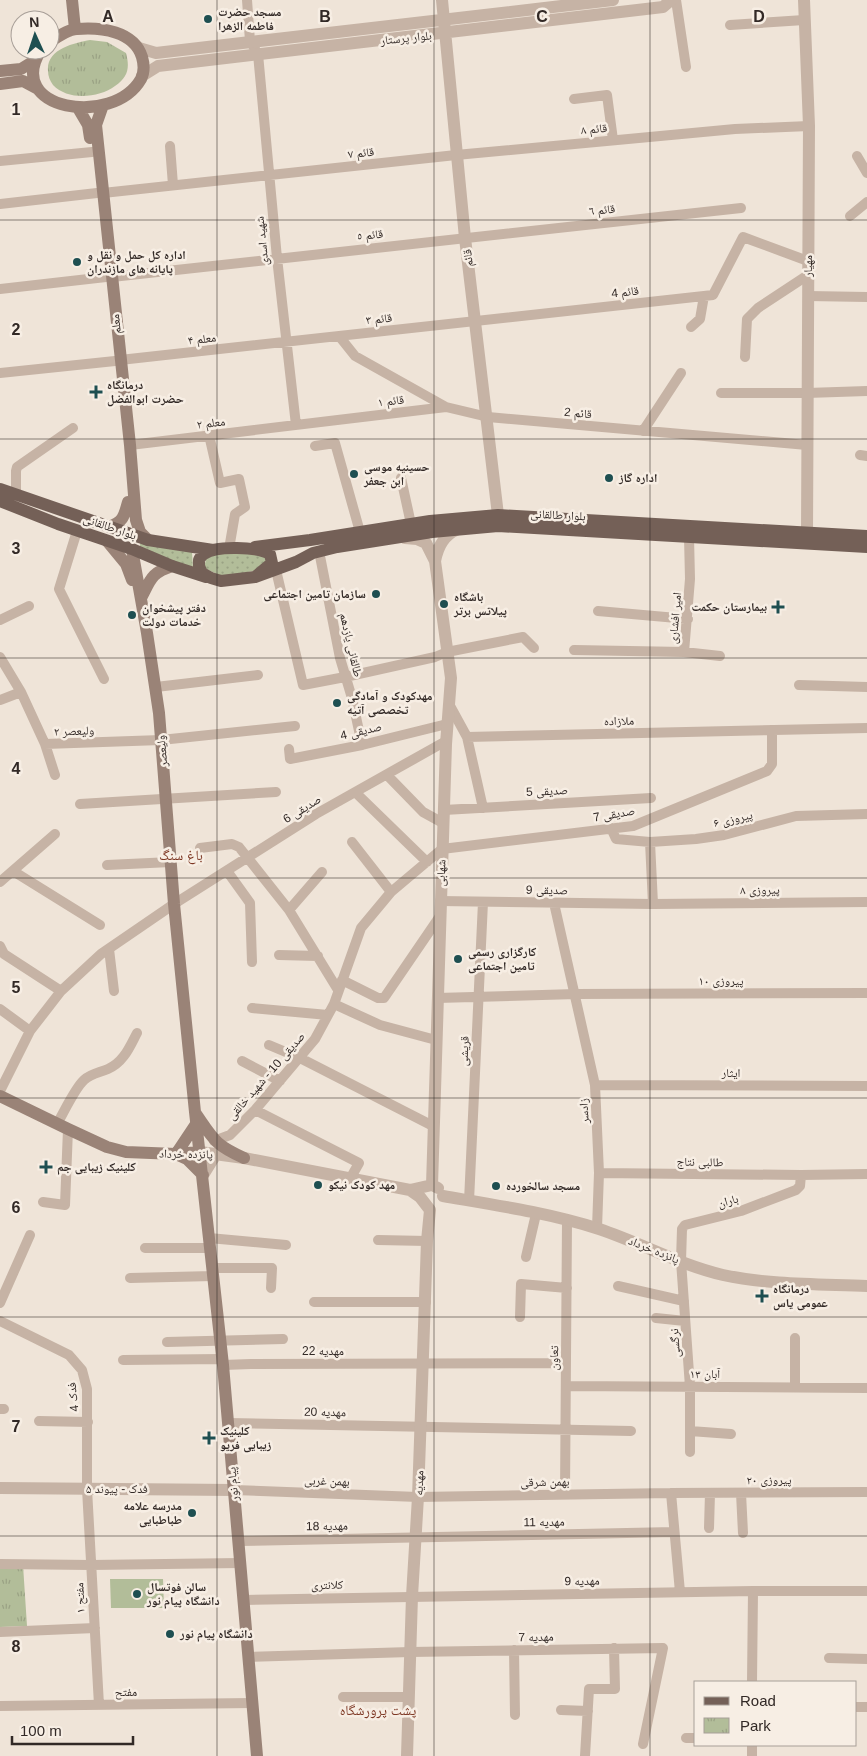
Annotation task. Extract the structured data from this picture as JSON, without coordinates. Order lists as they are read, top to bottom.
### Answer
{
  "streets": {
    "main road": [
      "معلم",
      "بلوار طالقانی",
      "ولیعصر",
      "پانزده خرداد",
      "پیام نور"
    ],
    "street": [
      "بلوار پرستار",
      "قائم ٨",
      "قائم ٧",
      "قائم ٦",
      "قائم ٥",
      "شهید اسدی",
      "قائم",
      "مهیار",
      "قائم 4",
      "قائم ٣",
      "معلم ۴",
      "قائم ١",
      "قائم 2",
      "معلم ٢",
      "امیر افشاری",
      "طالقانی یازدهم",
      "ملازاده",
      "ولیعصر ٢",
      "صدیقی 4",
      "صدیقی 5",
      "صدیقی 6",
      "صدیقی 7",
      "پیروزی ۶",
      "شهابی",
      "صدیقی 9",
      "پیروزی ٨",
      "پیروزی ١٠",
      "قریشی",
      "ایثار",
      "صدیقی 10 - شهید خالقی",
      "زادسر",
      "طالبی نتاج",
      "باران",
      "نرگسی",
      "مهدیه 22",
      "تعاون",
      "۱۳ آبان",
      "فدک 4",
      "مهدیه 20",
      "پیروزی ٢٠",
      "بهمن غربی",
      "بهمن شرقی",
      "مهدیه",
      "فدک - پیوند ۵",
      "مهدیه 11",
      "مهدیه 18",
      "مهدیه 9",
      "کلانتری",
      "مفتح ۱",
      "مهدیه 7",
      "مفتح"
    ]
  },
  "crossings": [
    ["بلوار پرستار", "شهید اسدی"],
    ["بلوار پرستار", "قائم"],
    ["قائم ٨", "قائم ٧"],
    ["قائم ٨", "قائم"],
    ["قائم ٨", "مهیار"],
    ["قائم ٧", "شهید اسدی"],
    ["قائم ٧", "قائم"],
    ["قائم ٧", "معلم"],
    ["قائم ٦", "قائم ٥"],
    ["قائم ٦", "قائم"],
    ["قائم ٥", "شهید اسدی"],
    ["قائم ٥", "قائم"],
    ["قائم ٥", "معلم"],
    ["شهید اسدی", "قائم ٣"],
    ["شهید اسدی", "معلم ۴"],
    ["شهید اسدی", "قائم ١"],
    ["شهید اسدی", "معلم ٢"],
    ["قائم", "قائم 4"],
    ["قائم", "قائم ٣"],
    ["قائم", "قائم ١"],
    ["قائم", "قائم 2"],
    ["قائم", "بلوار طالقانی"],
    ["مهیار", "قائم 2"],
    ["مهیار", "بلوار طالقانی"],
    ["قائم 4", "قائم ٣"],
    ["قائم ٣", "معلم ۴"],
    ["معلم", "معلم ۴"],
    ["معلم", "معلم ٢"],
    ["معلم", "بلوار طالقانی"],
    ["قائم ١", "قائم 2"],
    ["قائم ١", "معلم ٢"],
    ["بلوار طالقانی", "امیر افشاری"],
    ["بلوار طالقانی", "طالقانی یازدهم"],
    ["بلوار طالقانی", "ولیعصر"],
    ["طالقانی یازدهم", "صدیقی 4"],
    ["ملازاده", "صدیقی 7"],
    ["ولیعصر ٢", "ولیعصر"],
    ["صدیقی 4", "شهابی"],
    ["ولیعصر", "صدیقی 6"],
    ["ولیعصر", "صدیقی 10 - شهید خالقی"],
    ["ولیعصر", "پانزده خرداد"],
    ["ولیعصر", "پیام نور"],
    ["صدیقی 5", "شهابی"],
    ["صدیقی 6", "شهابی"],
    ["صدیقی 7", "پیروزی ۶"],
    ["صدیقی 7", "شهابی"],
    ["صدیقی 7", "صدیقی 10 - شهید خالقی"],
    ["شهابی", "صدیقی 9"],
    ["شهابی", "پیروزی ١٠"],
    ["شهابی", "صدیقی 10 - شهید خالقی"],
    ["شهابی", "پانزده خرداد"],
    ["صدیقی 9", "پیروزی ٨"],
    ["صدیقی 9", "قریشی"],
    ["صدیقی 9", "زادسر"],
    ["پیروزی ١٠", "قریشی"],
    ["پیروزی ١٠", "زادسر"],
    ["قریشی", "پانزده خرداد"],
    ["ایثار", "زادسر"],
    ["زادسر", "پانزده خرداد"],
    ["زادسر", "طالبی نتاج"],
    ["پانزده خرداد", "باران"],
    ["پانزده خرداد", "نرگسی"],
    ["پانزده خرداد", "تعاون"],
    ["پانزده خرداد", "پیام نور"],
    ["طالبی نتاج", "باران"],
    ["باران", "نرگسی"],
    ["نرگسی", "۱۳ آبان"],
    ["مهدیه 22", "تعاون"],
    ["مهدیه 22", "مهدیه"],
    ["مهدیه 22", "پیام نور"],
    ["تعاون", "۱۳ آبان"],
    ["تعاون", "مهدیه 20"],
    ["تعاون", "بهمن شرقی"],
    ["فدک 4", "فدک - پیوند ۵"],
    ["فدک 4", "مفتح ۱"],
    ["مهدیه 20", "مهدیه"],
    ["مهدیه 20", "پیام نور"],
    ["پیروزی ٢٠", "بهمن شرقی"],
    ["بهمن غربی", "بهمن شرقی"],
    ["بهمن غربی", "مهدیه"],
    ["بهمن غربی", "پیام نور"],
    ["بهمن غربی", "فدک - پیوند ۵"],
    ["بهمن شرقی", "مهدیه"],
    ["مهدیه", "مهدیه 11"],
    ["مهدیه", "مهدیه 18"],
    ["مهدیه", "مهدیه 9"],
    ["مهدیه", "کلانتری"],
    ["مهدیه", "مهدیه 7"],
    ["پیام نور", "فدک - پیوند ۵"],
    ["پیام نور", "مهدیه 18"],
    ["پیام نور", "کلانتری"],
    ["پیام نور", "مهدیه 7"],
    ["پیام نور", "مفتح"],
    ["فدک - پیوند ۵", "مفتح ۱"],
    ["مهدیه 11", "مهدیه 18"],
    ["مهدیه 9", "کلانتری"],
    ["مفتح ۱", "مفتح"]
  ],
  "districts": ["باغ سنگ", "پشت پرورشگاه"],
  "places": {
    "other": [
      "مسجد حضرت فاطمه الزهرا",
      "اداره کل حمل و نقل و پایانه های مازندران",
      "حسینیه موسی ابن جعفر",
      "اداره گاز",
      "سازمان تامین اجتماعی",
      "باشگاه پیلاتس برتر",
      "دفتر پیشخوان خدمات دولت",
      "مهدکودک و آمادگی تخصصی آتیه",
      "کارگزاری رسمی تامین اجتماعی",
      "مهد کودک نیکو",
      "مسجد سالخورده",
      "مدرسه علامه طباطبایی",
      "سالن فوتسال دانشگاه پیام نور",
      "دانشگاه پیام نور"
    ],
    "health": [
      "درمانگاه حضرت ابوالفضل",
      "بیمارستان حکمت",
      "کلینیک زیبایی جم",
      "درمانگاه عمومی یاس",
      "کلینیک زیبایی فریو"
    ]
  },
  "legend": ["Road", "Park"],
  "scale_bar": "100 m",
  "north": "top",
  "grid": {
    "columns": [
      "A",
      "B",
      "C",
      "D"
    ],
    "rows": [
      "1",
      "2",
      "3",
      "4",
      "5",
      "6",
      "7",
      "8"
    ]
  }
}
